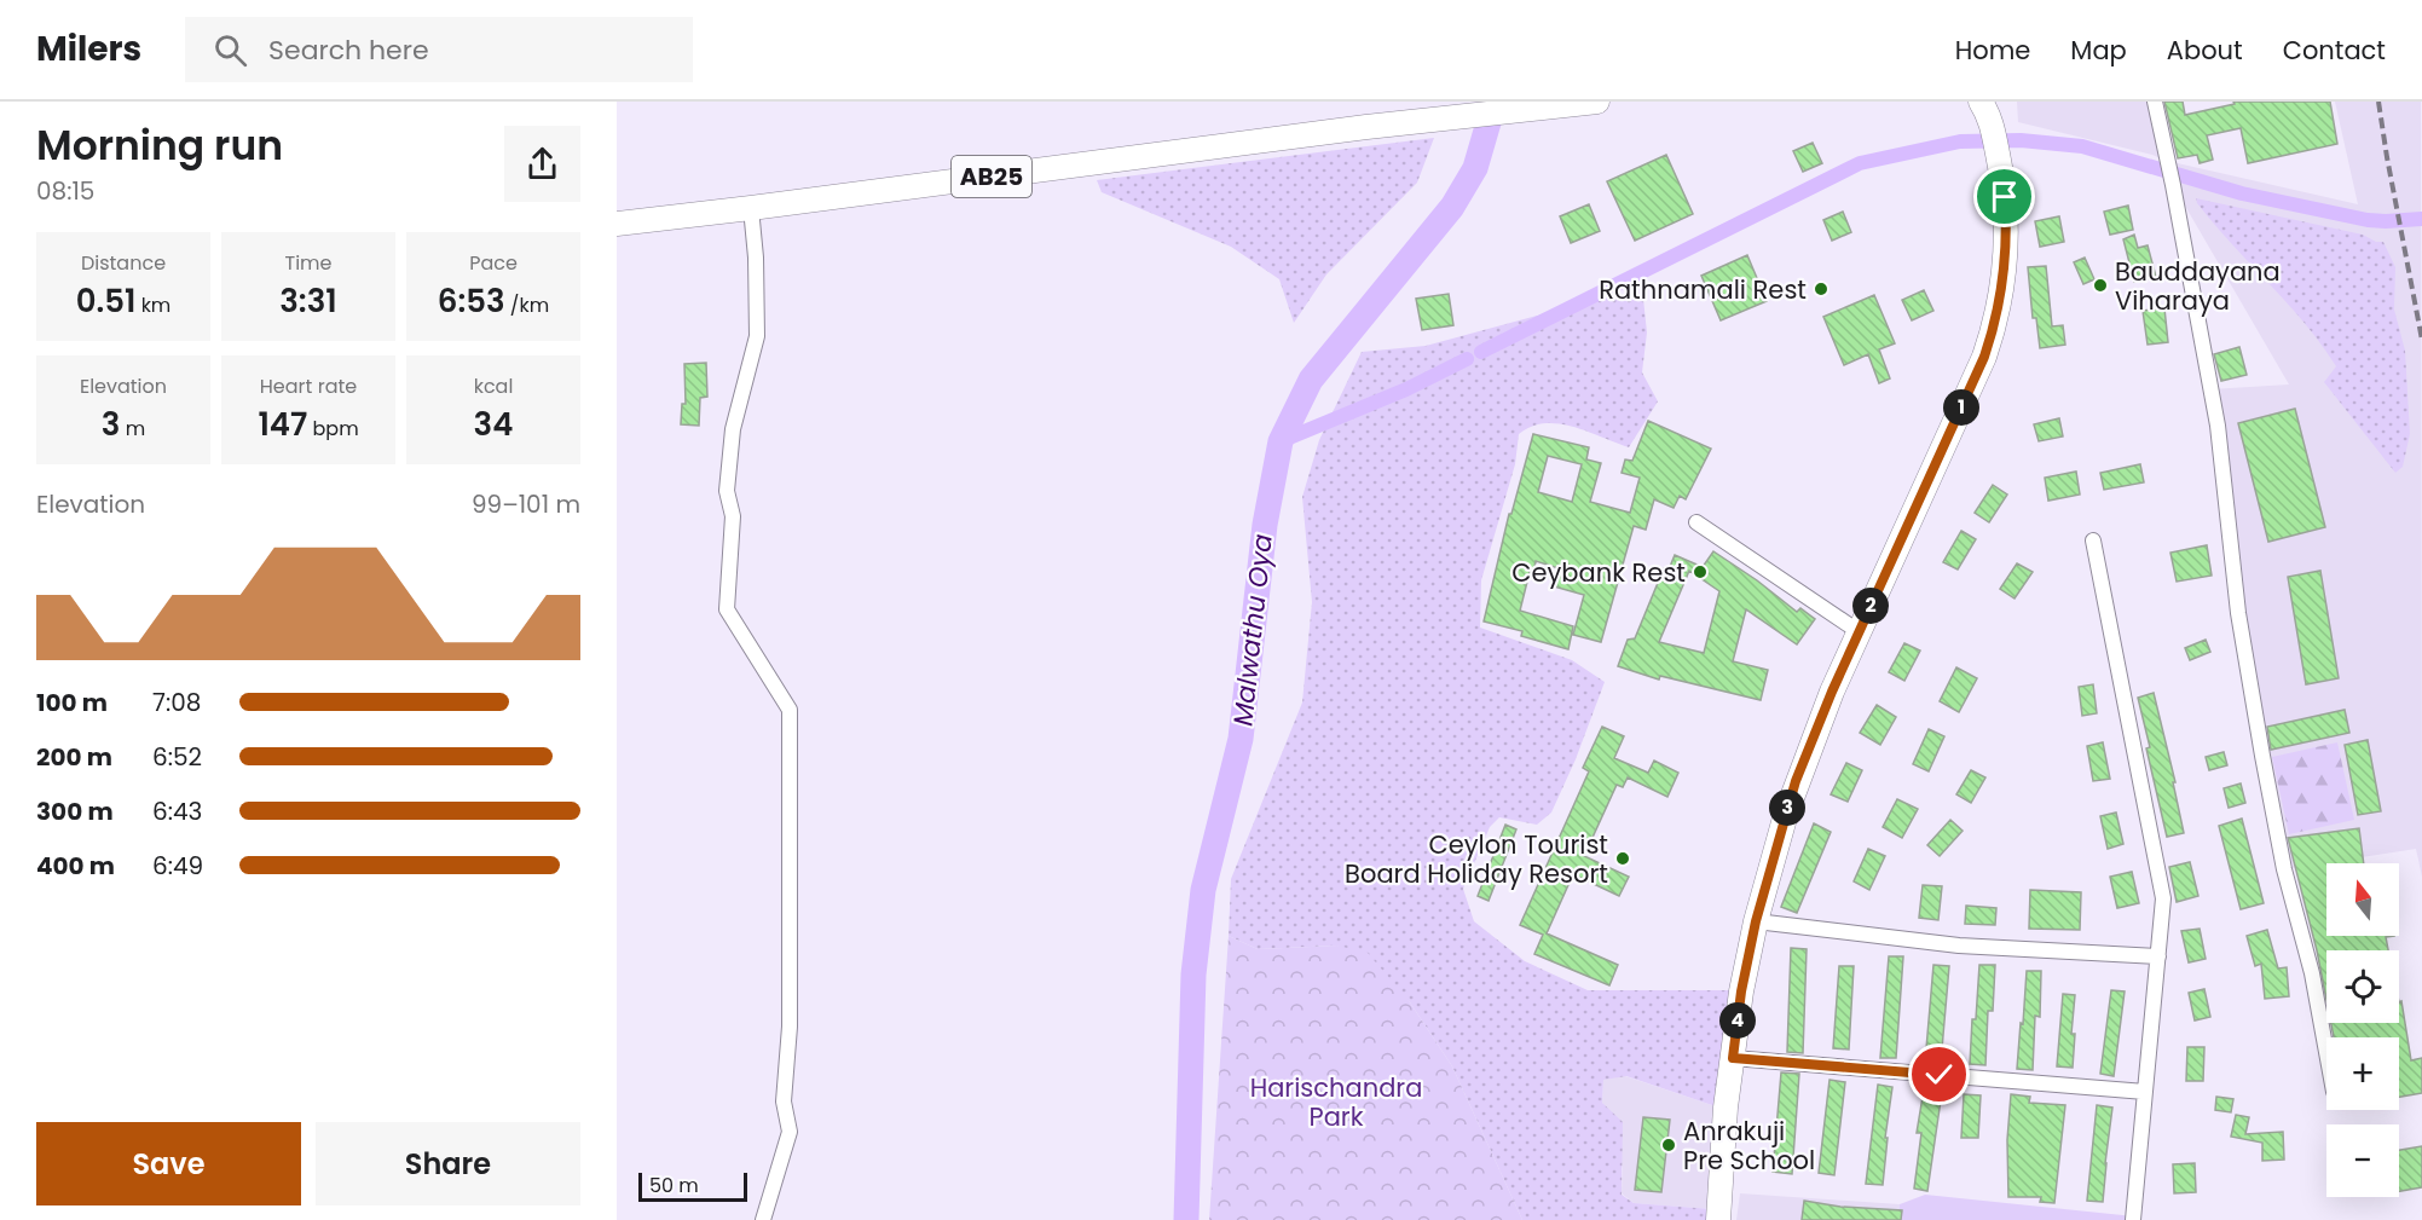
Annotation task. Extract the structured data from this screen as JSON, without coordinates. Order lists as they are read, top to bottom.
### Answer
{
  "streets": {
    "main road": ["AB25"]
  },
  "water": ["Malwathu Oya"],
  "parks": ["Harischandra Park"],
  "places": [
    "Bauddayana Viharaya",
    "Rathnamali Rest",
    "Ceybank Rest",
    "Ceylon Tourist Board Holiday Resort",
    "Anrakuji Pre School"
  ],
  "scale_bar": "50 m",
  "north": "top",
  "page": {
    "header": "Milers",
    "search": "Search here",
    "nav": [
      "Home",
      "Map",
      "About",
      "Contact"
    ],
    "heading": ["Morning run", "08:15"],
    "stats": [
      ["Distance", "0.51 km"],
      ["Time", "3:31"],
      ["Pace", "6:53 /km"],
      ["Elevation", "3 m"],
      ["Heart rate", "147 bpm"],
      ["kcal", "34"]
    ],
    "pins": [
      "1",
      "2",
      "3",
      "4"
    ],
    "chart": ["Elevation", "99–101 m"],
    "list": [
      {
        "name": "100 m",
        "note": "7:08"
      },
      {
        "name": "200 m",
        "note": "6:52"
      },
      {
        "name": "300 m",
        "note": "6:43"
      },
      {
        "name": "400 m",
        "note": "6:49"
      }
    ],
    "map_buttons": ["+", "−"],
    "buttons": ["Save", "Share"],
    "scale": "50 m"
  }
}
